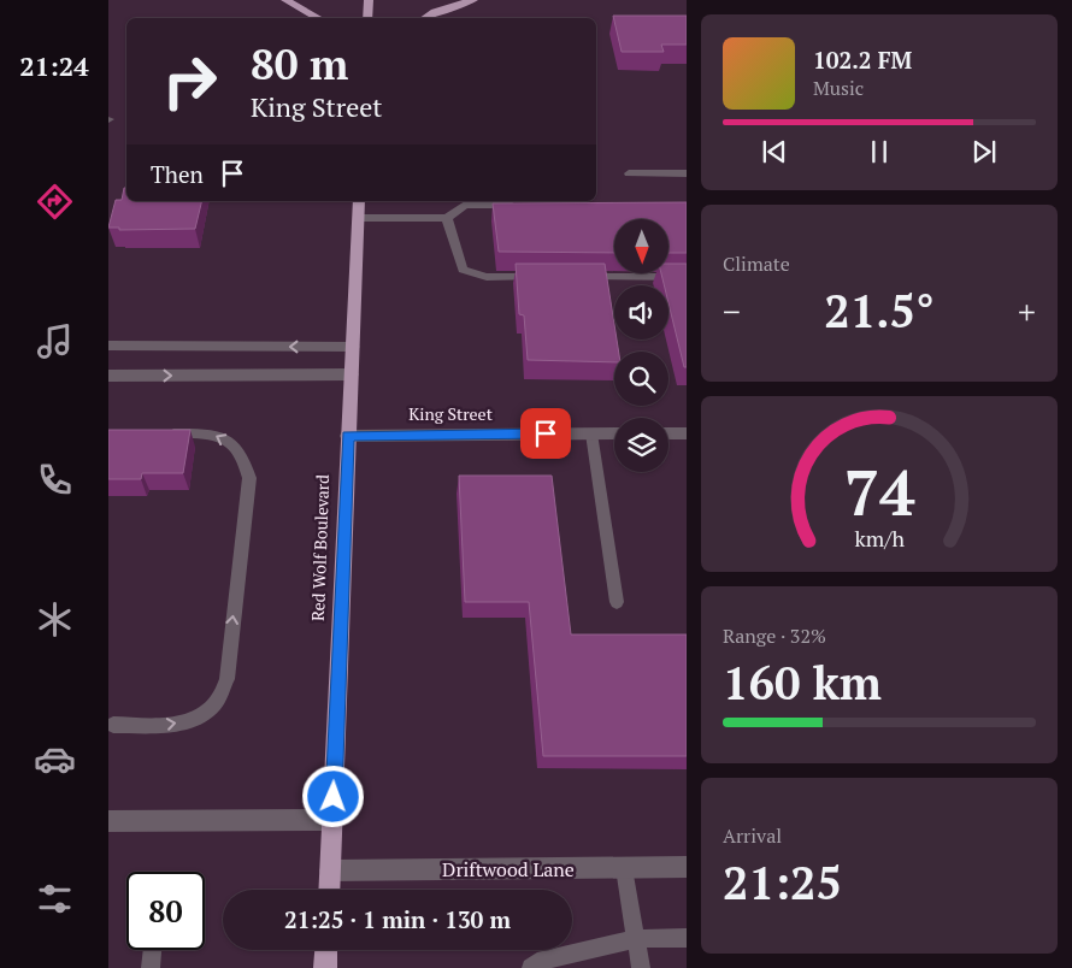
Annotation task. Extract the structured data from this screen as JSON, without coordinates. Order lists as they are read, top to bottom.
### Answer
{
  "streets": {
    "highway": ["Red Wolf Boulevard"],
    "street": ["King Street", "Driftwood Lane"]
  },
  "crossings": [
    ["King Street", "Red Wolf Boulevard"],
    ["Red Wolf Boulevard", "Driftwood Lane"]
  ],
  "north": "bottom",
  "page": {
    "tabs": "21:24",
    "turn": ["80 m", "King Street"],
    "song": ["102.2 FM", "Music"],
    "then": "Then",
    "tile": [
      "Climate",
      ["Range · 32%", "160 km"],
      ["Arrival", "21:25"]
    ],
    "heat": ["−", "21.5°", "+"],
    "limit": "80",
    "trip": "21:25 · 1 min · 130 m",
    "gauge": ["74", "km/h"]
  }
}
